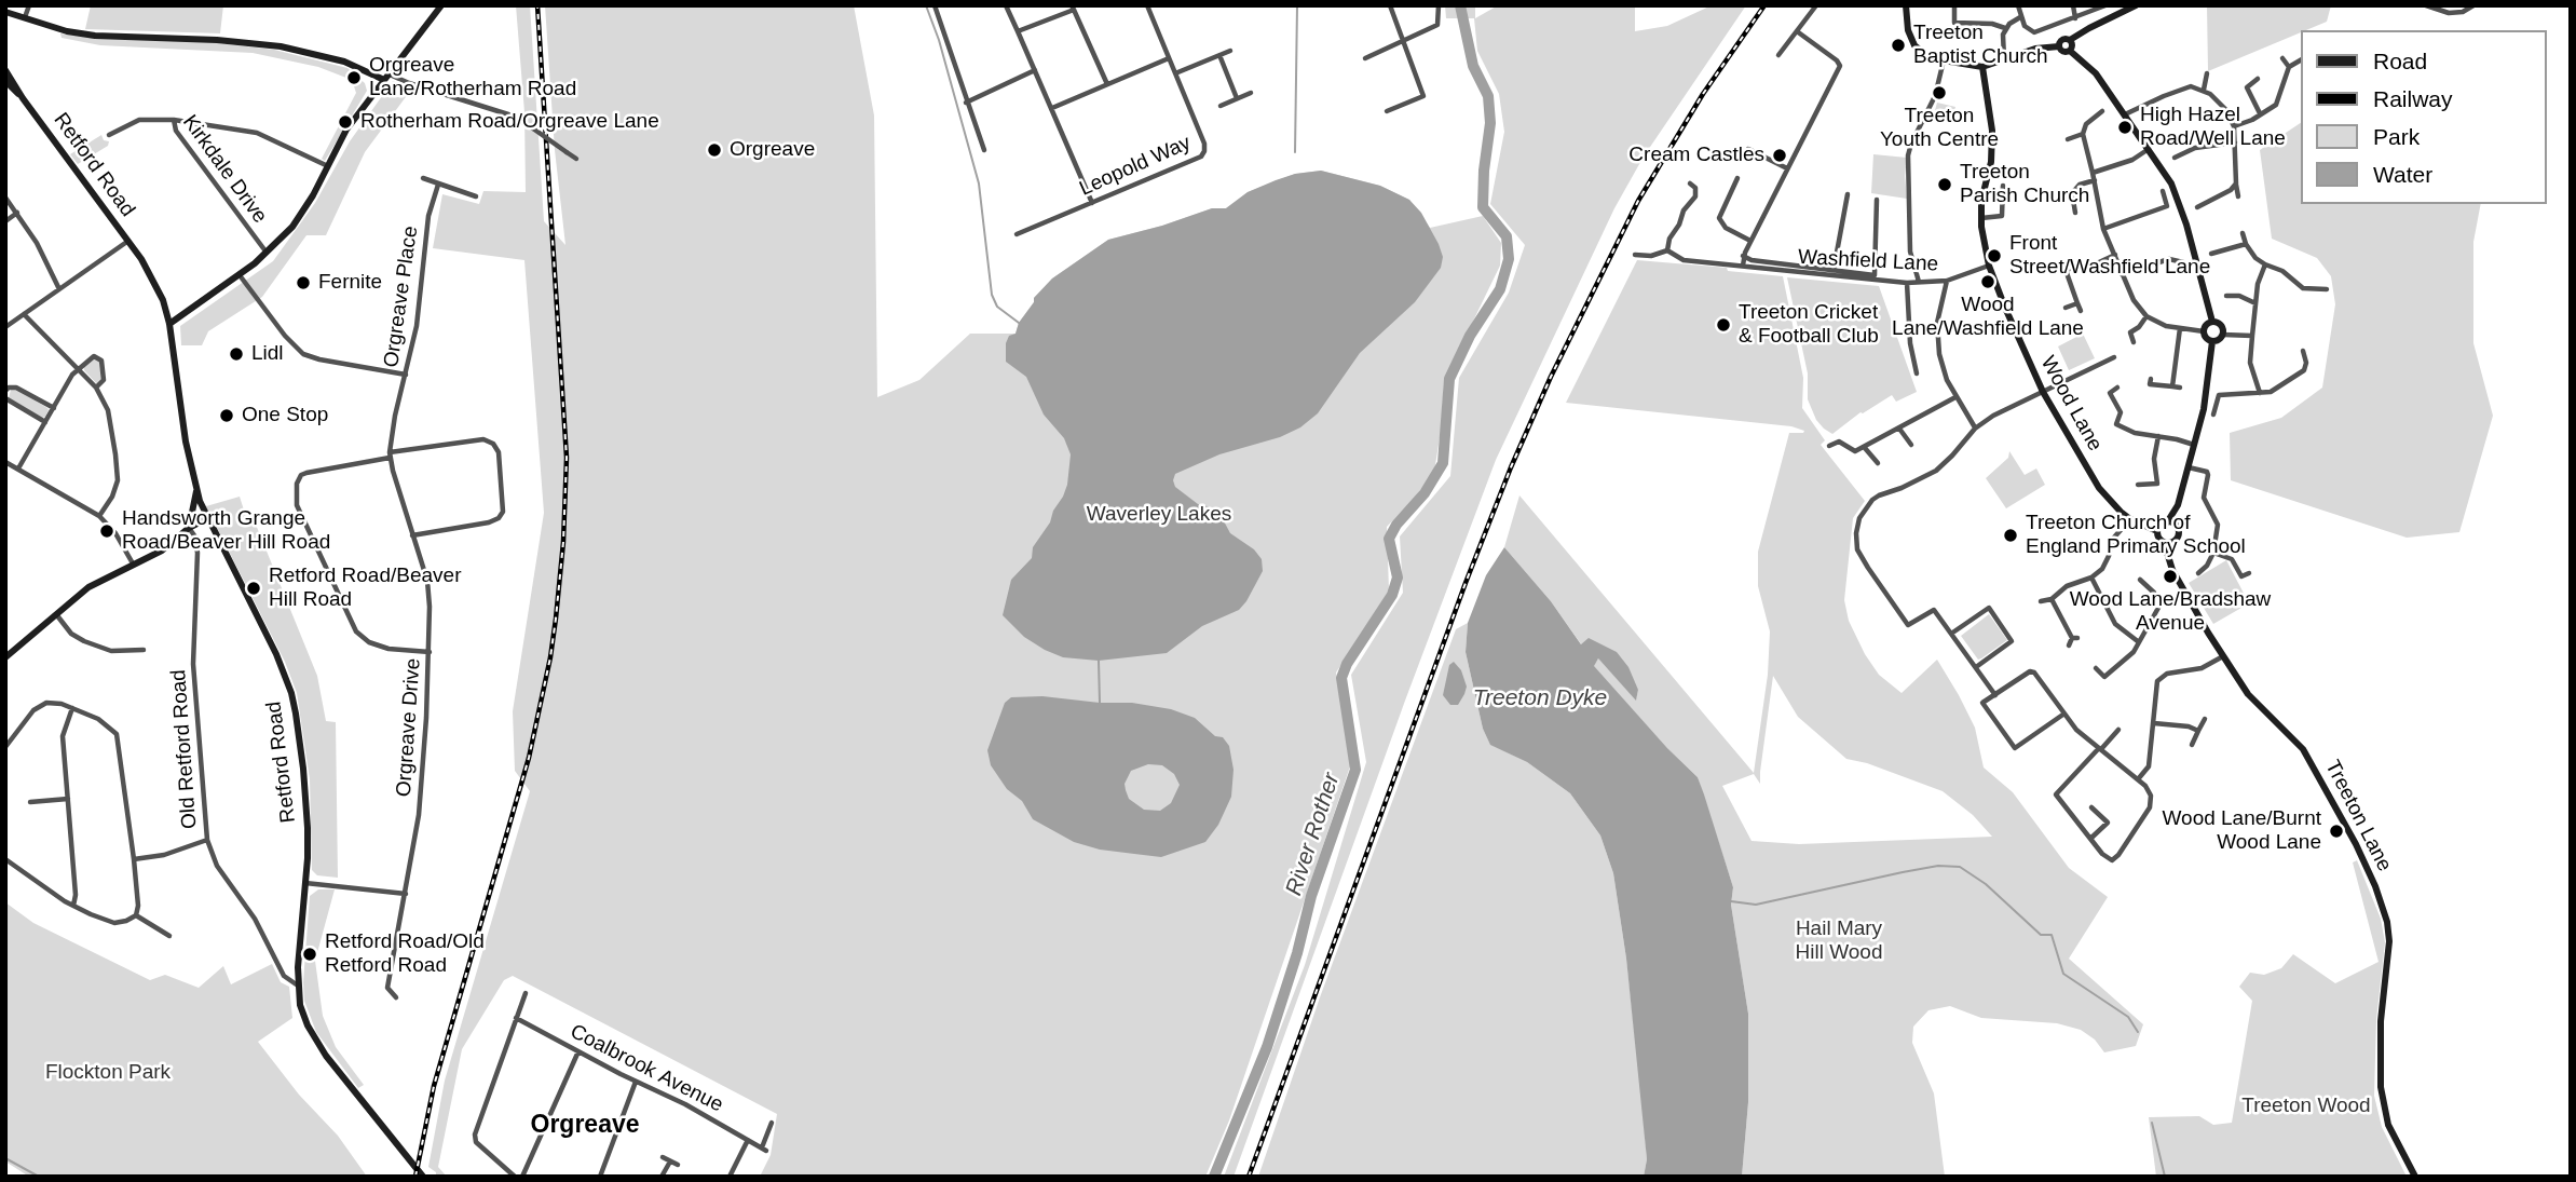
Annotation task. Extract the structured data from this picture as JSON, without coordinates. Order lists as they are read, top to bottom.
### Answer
{
  "streets": {
    "main road": ["Retford Road", "Wood Lane", "Treeton Lane"],
    "street": [
      "Leopold Way",
      "Kirkdale Drive",
      "Washfield Lane",
      "Orgreave Place",
      "Orgreave Drive",
      "Old Retford Road",
      "Coalbrook Avenue"
    ]
  },
  "crossings": [
    ["Retford Road", "Old Retford Road"],
    ["Washfield Lane", "Wood Lane"],
    ["Orgreave Place", "Orgreave Drive"],
    ["Wood Lane", "Treeton Lane"]
  ],
  "districts": ["Orgreave"],
  "water": ["Treeton Dyke", "River Rother"],
  "parks": [
    "Waverley Lakes",
    "Hail Mary Hill Wood",
    "Flockton Park",
    "Treeton Wood"
  ],
  "places": [
    "Treeton Baptist Church",
    "Orgreave Lane/Rotherham Road",
    "Treeton Youth Centre",
    "Rotherham Road/Orgreave Lane",
    "High Hazel Road/Well Lane",
    "Orgreave",
    "Cream Castles",
    "Treeton Parish Church",
    "Front Street/Washfield Lane",
    "Wood Lane/Washfield Lane",
    "Fernite",
    "Treeton Cricket & Football Club",
    "Lidl",
    "One Stop",
    "Handsworth Grange Road/Beaver Hill Road",
    "Treeton Church of England Primary School",
    "Wood Lane/Bradshaw Avenue",
    "Retford Road/Beaver Hill Road",
    "Wood Lane/Burnt Wood Lane",
    "Retford Road/Old Retford Road"
  ],
  "legend": [
    "Road",
    "Railway",
    "Park",
    "Water"
  ]
}
